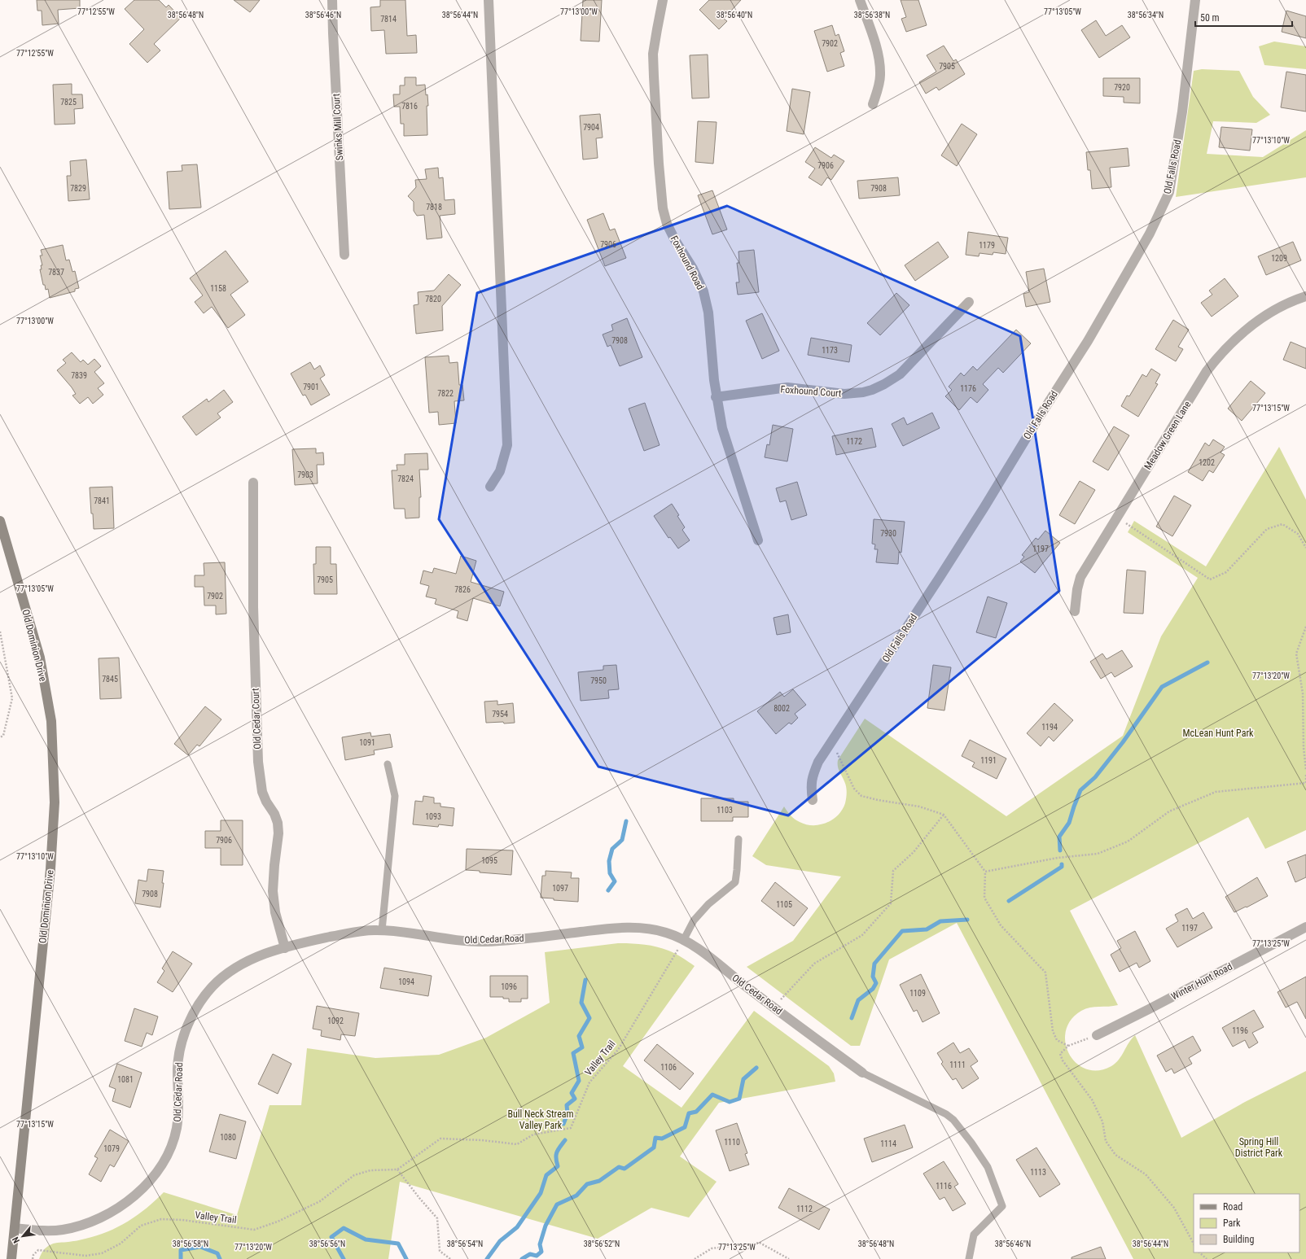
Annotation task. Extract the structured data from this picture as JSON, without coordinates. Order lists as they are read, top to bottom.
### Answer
{
  "streets": {
    "main road": ["Old Dominion Drive"],
    "street": [
      "Swinks Mill Court",
      "Old Falls Road",
      "Foxhound Road",
      "Foxhound Court",
      "Meadow Green Lane",
      "Old Cedar Court",
      "Old Cedar Road",
      "Winter Hunt Road"
    ],
    "path": ["Valley Trail"]
  },
  "crossings": [
    ["Foxhound Road", "Foxhound Court"],
    ["Old Dominion Drive", "Old Cedar Road"],
    ["Old Cedar Court", "Old Cedar Road"],
    ["Old Cedar Road", "Valley Trail"]
  ],
  "parks": ["McLean Hunt Park", "Bull Neck Stream Valley Park", "Spring Hill District Park"],
  "house_numbers": [
    "7814",
    "7902",
    "7905",
    "7920",
    "7825",
    "7816",
    "7904",
    "7906",
    "7829",
    "7908",
    "7818",
    "7906",
    "1179",
    "1209",
    "7837",
    "1158",
    "7820",
    "7908",
    "1173",
    "7839",
    "7901",
    "1176",
    "7822",
    "1172",
    "1202",
    "7903",
    "7824",
    "7841",
    "7930",
    "1197",
    "7905",
    "7826",
    "7902",
    "7845",
    "7950",
    "8002",
    "7954",
    "1194",
    "1091",
    "1191",
    "1103",
    "1093",
    "7906",
    "1095",
    "1097",
    "7908",
    "1105",
    "1197",
    "1094",
    "1096",
    "1109",
    "1092",
    "1196",
    "1111",
    "1106",
    "1081",
    "1080",
    "1110",
    "1114",
    "1079",
    "1113",
    "1116",
    "1112"
  ],
  "legend": ["Road", "Park", "Building"],
  "scale_bar": "50 m",
  "north": "bottom left",
  "coordinates": [
    "77°13'00\"W",
    "77°13'05\"W",
    "77°12'55\"W",
    "38°56'48\"N",
    "38°56'46\"N",
    "38°56'44\"N",
    "38°56'40\"N",
    "38°56'34\"N",
    "38°56'38\"N",
    "77°13'10\"W",
    "77°13'15\"W",
    "77°13'20\"W",
    "77°13'25\"W",
    "38°56'58\"N",
    "38°56'56\"N",
    "38°56'54\"N",
    "38°56'52\"N"
  ]
}
